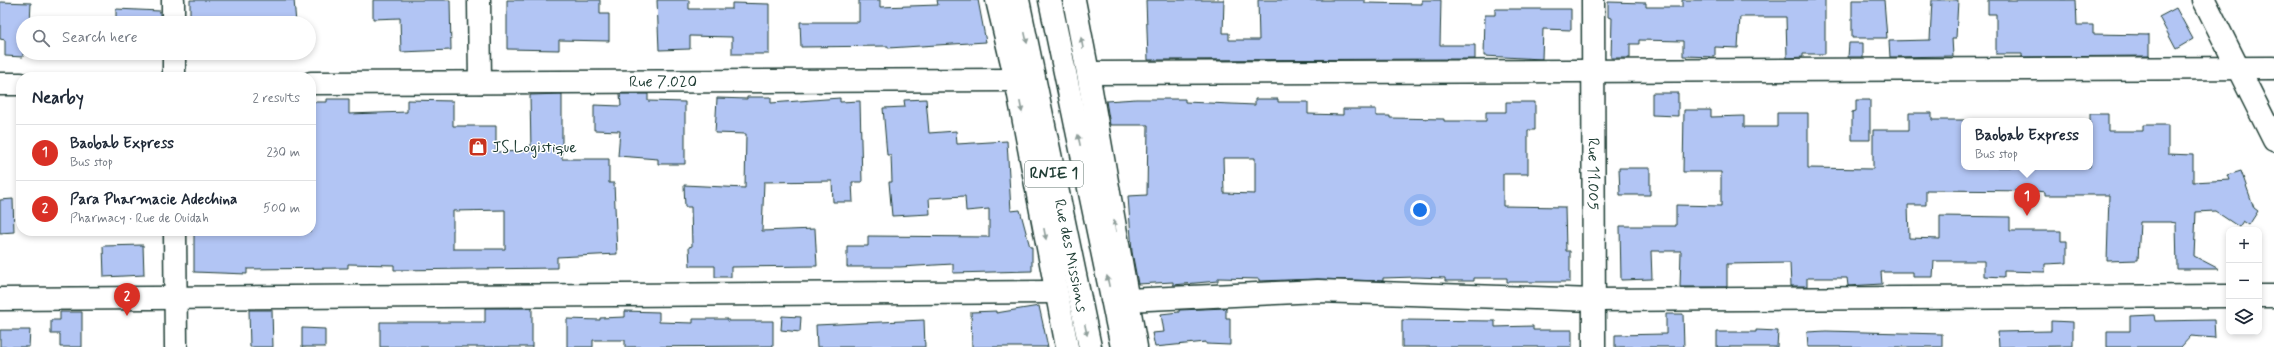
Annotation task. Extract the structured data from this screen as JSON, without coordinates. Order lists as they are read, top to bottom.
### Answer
{
  "streets": {
    "main road": [
      "Rue 7.020",
      "RNIE 1",
      "Rue 11.005",
      "Rue des Missions"
    ]
  },
  "places": {
    "shop": ["JS Logistique"]
  },
  "page": {
    "search": "Search here",
    "heading": ["Nearby", "2 results"],
    "popup": ["Baobab Express", "Bus stop"],
    "list": [
      {
        "mark": "1",
        "name": "Baobab Express",
        "note": "Bus stop",
        "value": "230 m"
      },
      {
        "mark": "2",
        "name": "Para Pharmacie Adechina",
        "note": "Pharmacy · Rue de Ouidah",
        "value": "500 m"
      }
    ],
    "pins": ["1", "2"],
    "map_buttons": ["+", "−"]
  }
}
